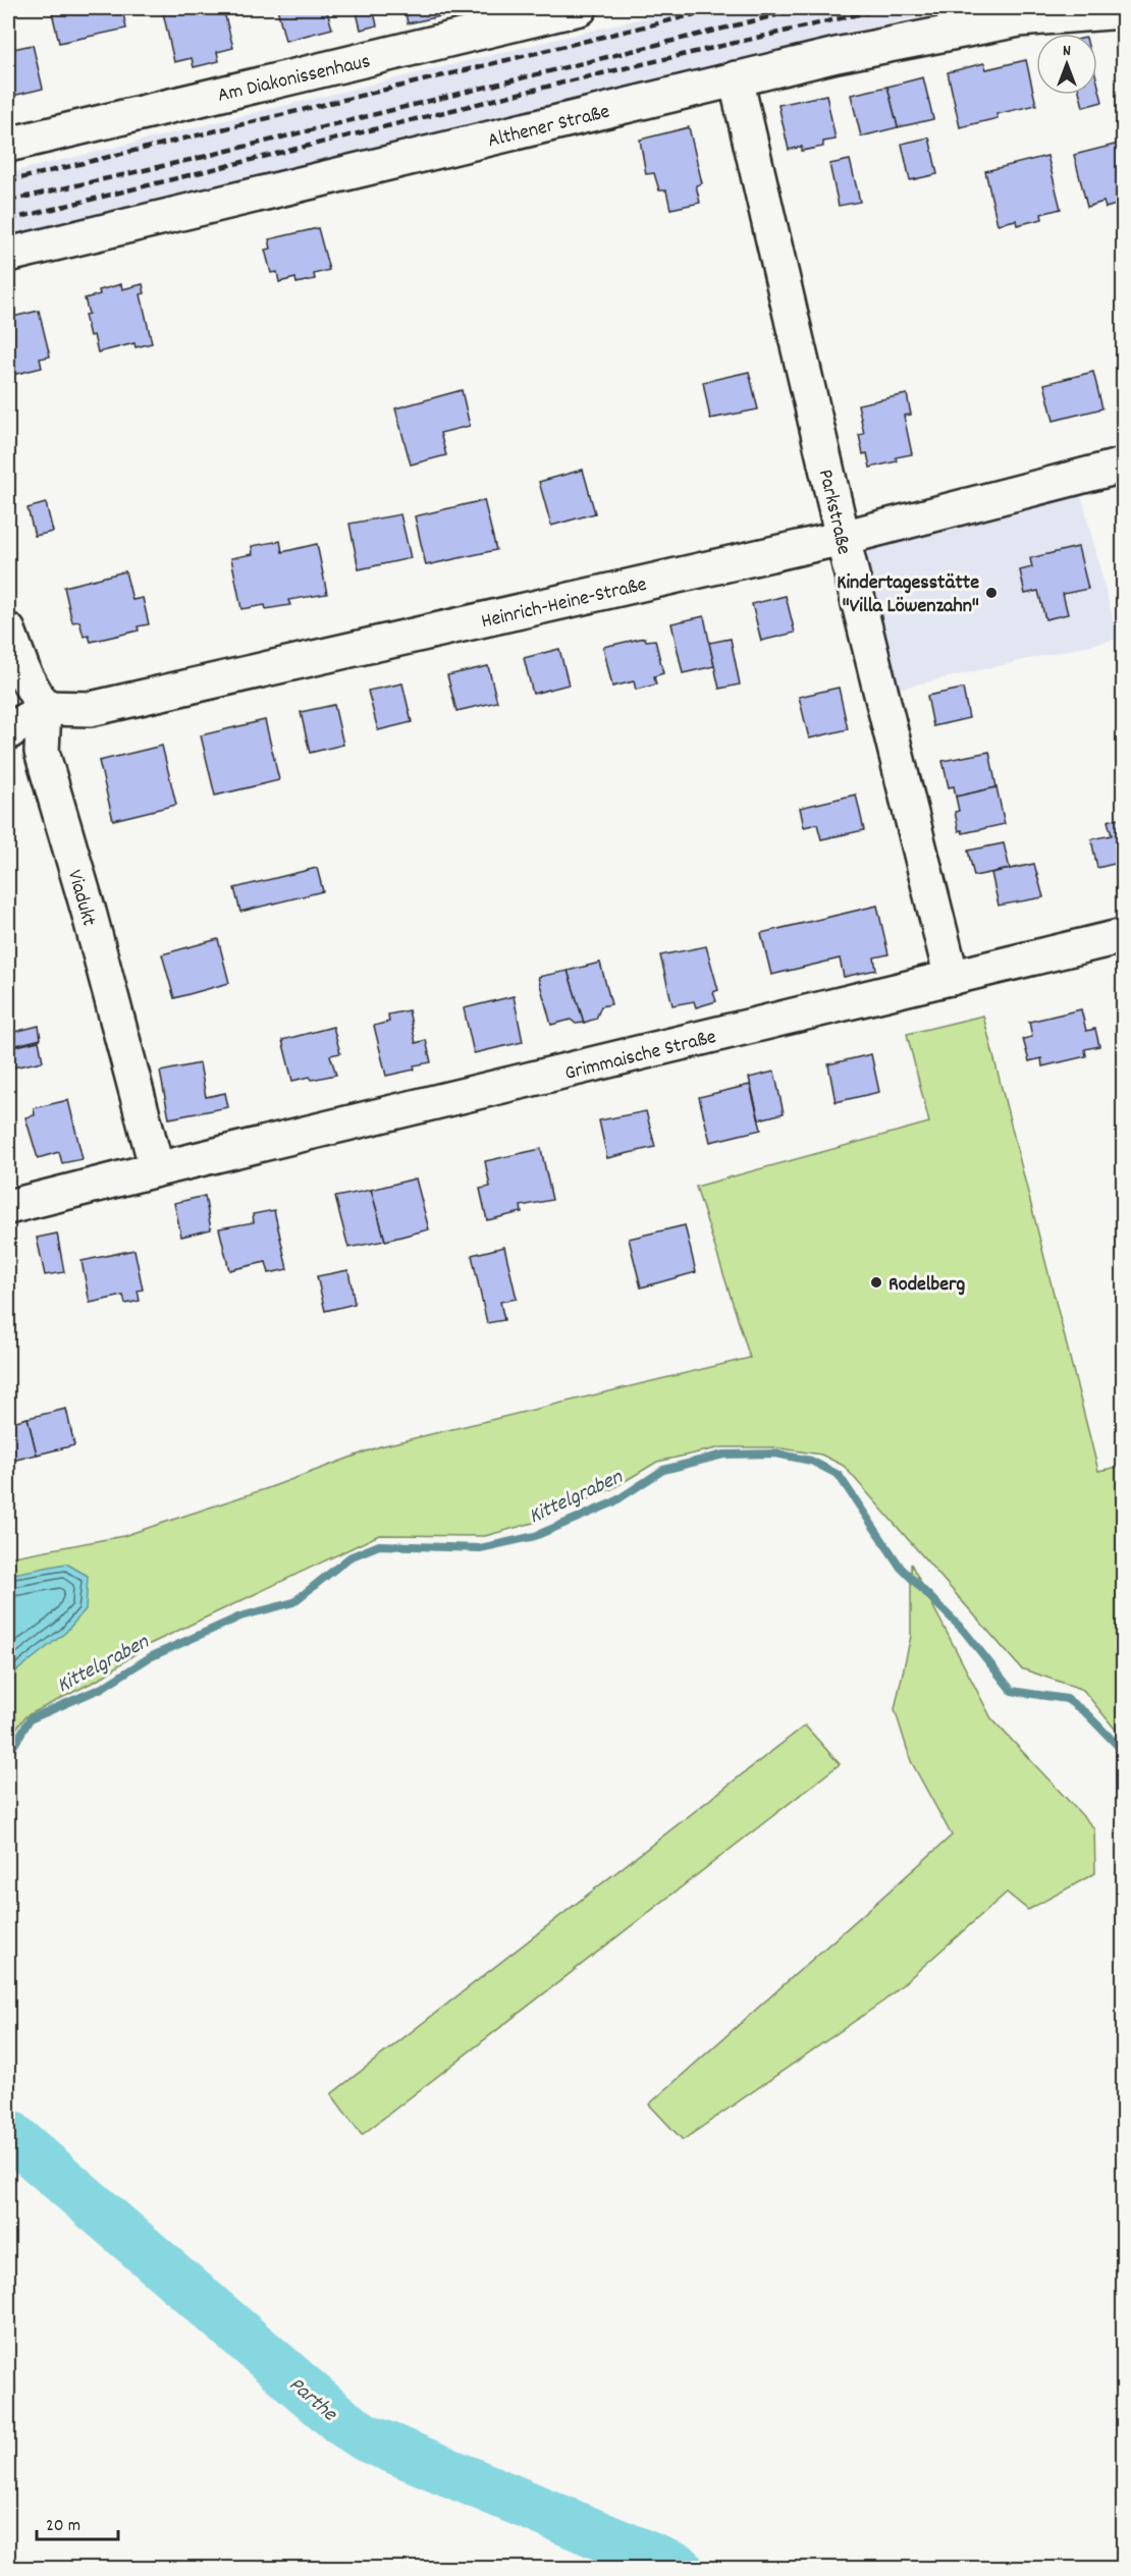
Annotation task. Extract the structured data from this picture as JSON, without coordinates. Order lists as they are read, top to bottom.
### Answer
{
  "streets": {
    "street": [
      "Am Diakonissenhaus",
      "Althener Straße",
      "Parkstraße",
      "Heinrich-Heine-Straße",
      "Viadukt",
      "Grimmaische Straße"
    ]
  },
  "crossings": [
    ["Althener Straße", "Parkstraße"],
    ["Parkstraße", "Heinrich-Heine-Straße"],
    ["Parkstraße", "Grimmaische Straße"],
    ["Heinrich-Heine-Straße", "Viadukt"],
    ["Viadukt", "Grimmaische Straße"]
  ],
  "water": ["Kittelgraben", "Parthe"],
  "places": ["Kindertagesstätte \"Villa Löwenzahn\"", "Rodelberg"],
  "scale_bar": "20 m",
  "north": "top"
}
